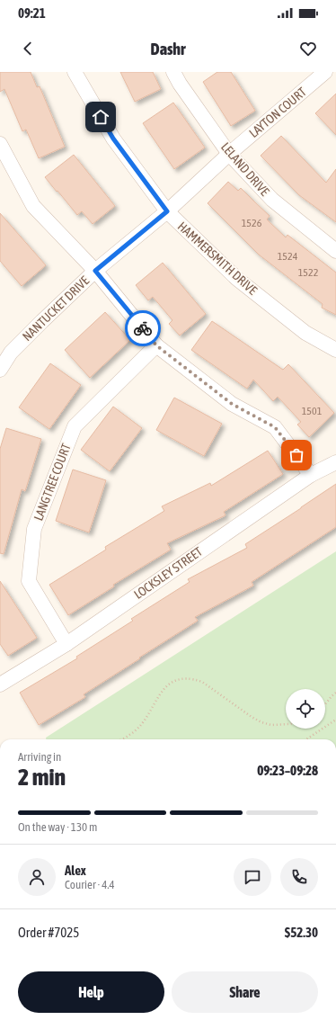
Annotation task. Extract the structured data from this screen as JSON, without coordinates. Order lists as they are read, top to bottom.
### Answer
{
  "streets": {
    "street": [
      "LAYTON COURT",
      "LELAND DRIVE",
      "HAMMERSMITH DRIVE",
      "NANTUCKET DRIVE",
      "LANGTREE COURT",
      "LOCKSLEY STREET"
    ]
  },
  "crossings": [
    ["LAYTON COURT", "LELAND DRIVE"],
    ["LAYTON COURT", "HAMMERSMITH DRIVE"],
    ["LAYTON COURT", "NANTUCKET DRIVE"],
    ["HAMMERSMITH DRIVE", "NANTUCKET DRIVE"],
    ["LANGTREE COURT", "LOCKSLEY STREET"]
  ],
  "house_numbers": [
    "1526",
    "1524",
    "1522",
    "1501"
  ],
  "page": {
    "status": "09:21",
    "header": "Dashr",
    "heading": ["2 min", "Arriving in", "09:23–09:28"],
    "panel": [
      "Alex",
      "Courier · 4.4",
      "Order #7025",
      "$52.30"
    ],
    "bar": "On the way · 130 m",
    "buttons": ["Help", "Share"]
  }
}
